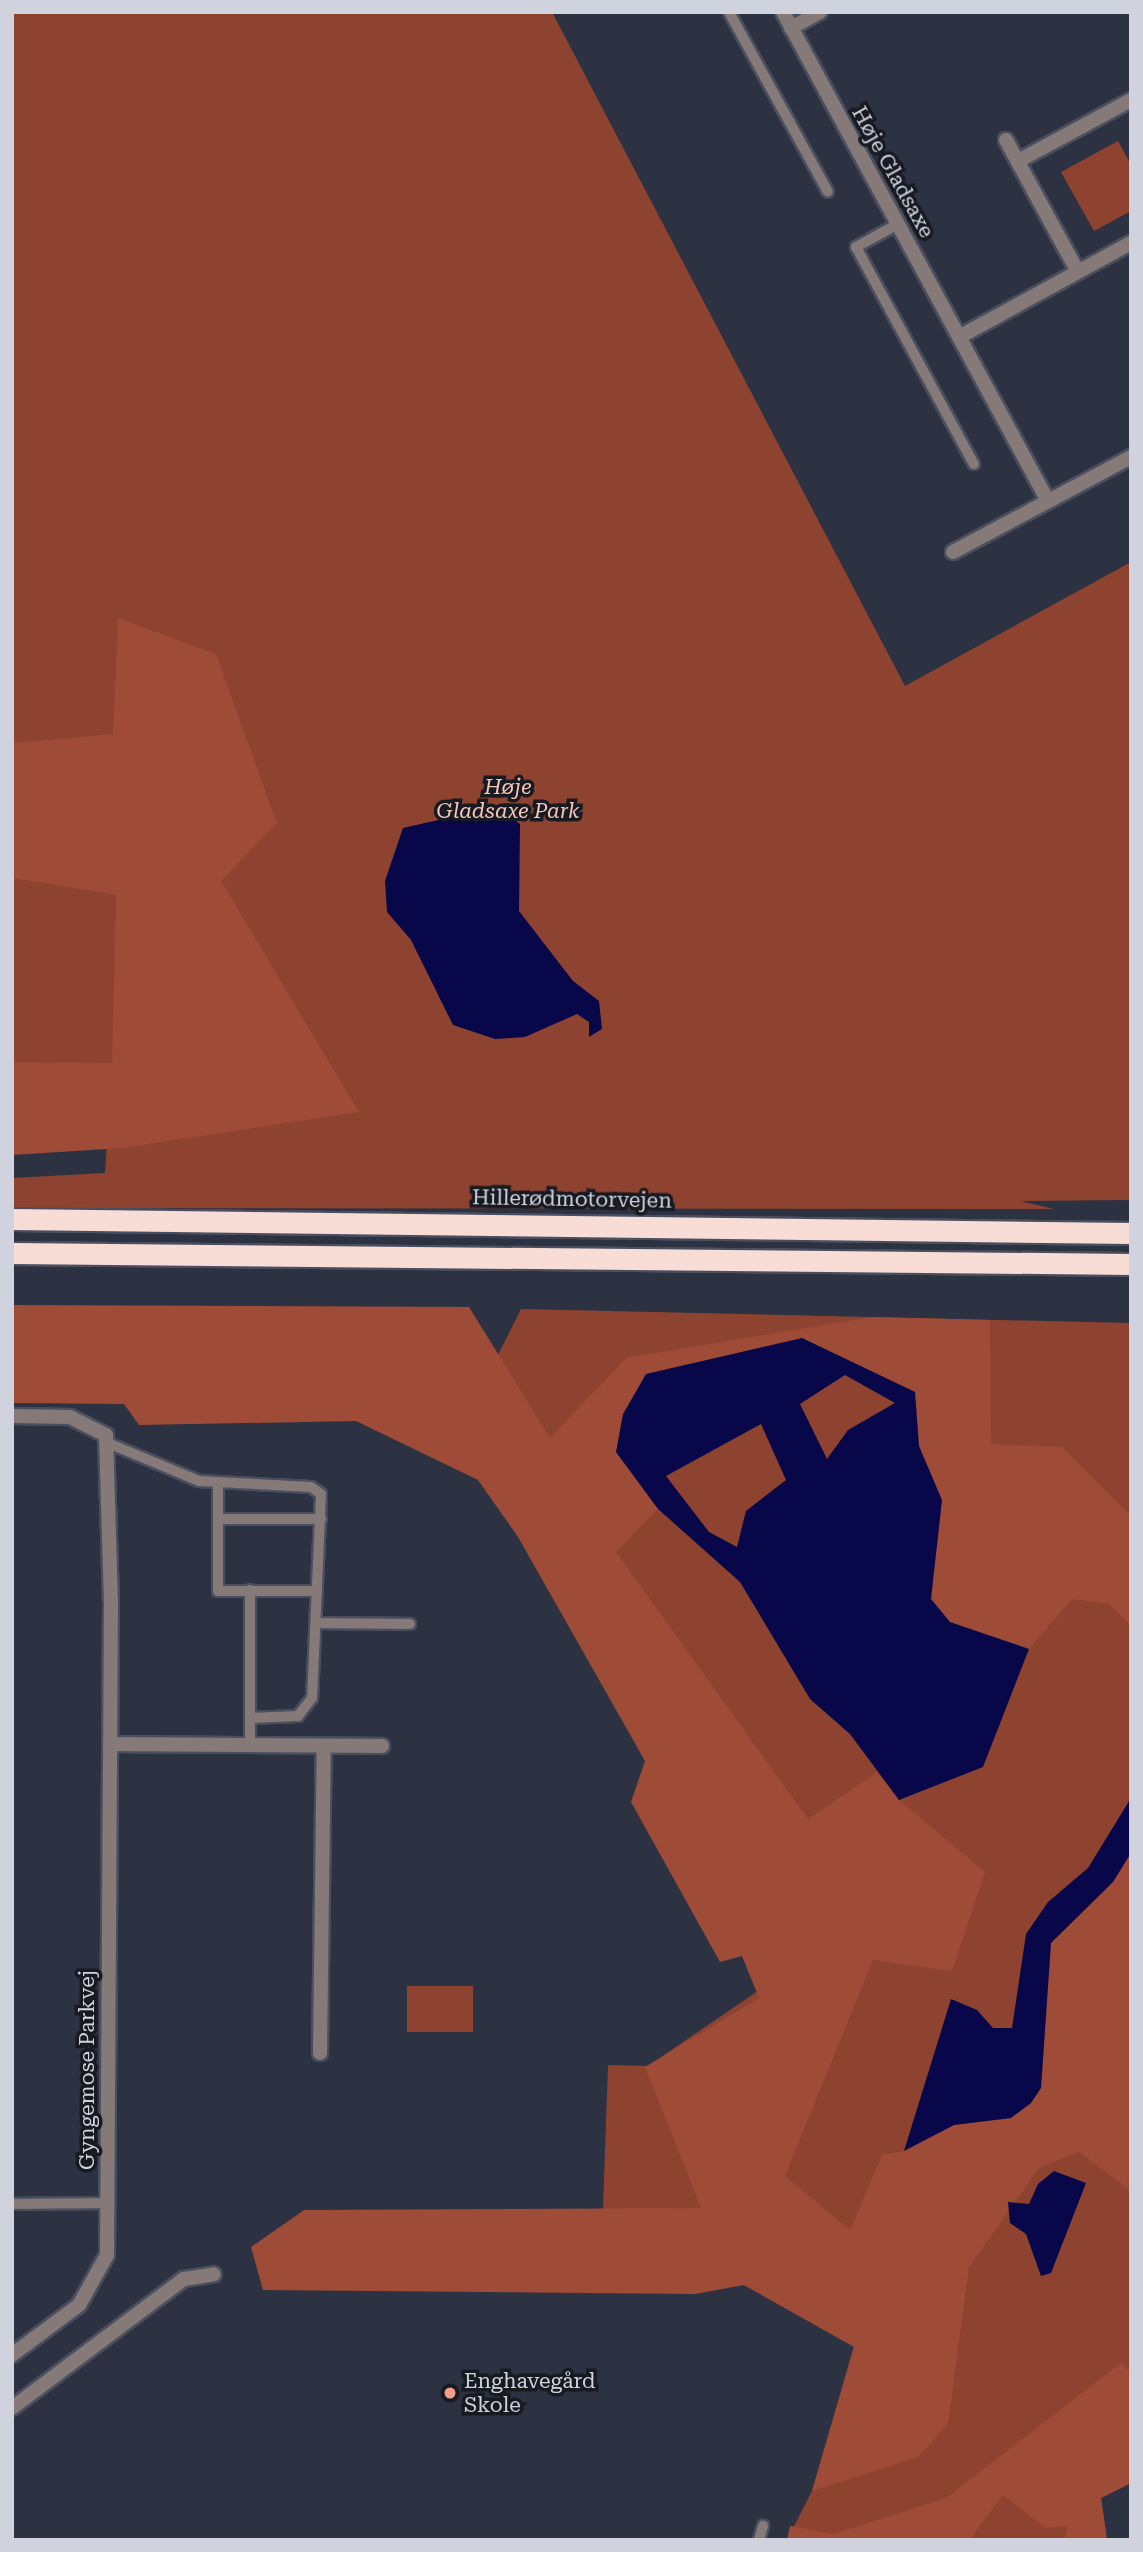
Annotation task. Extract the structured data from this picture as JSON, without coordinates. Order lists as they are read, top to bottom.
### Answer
{
  "streets": {
    "highway": ["Hillerødmotorvejen"],
    "street": ["Høje Gladsaxe", "Gyngemose Parkvej"]
  },
  "parks": ["Høje Gladsaxe Park"],
  "places": ["Enghavegård Skole"]
}
